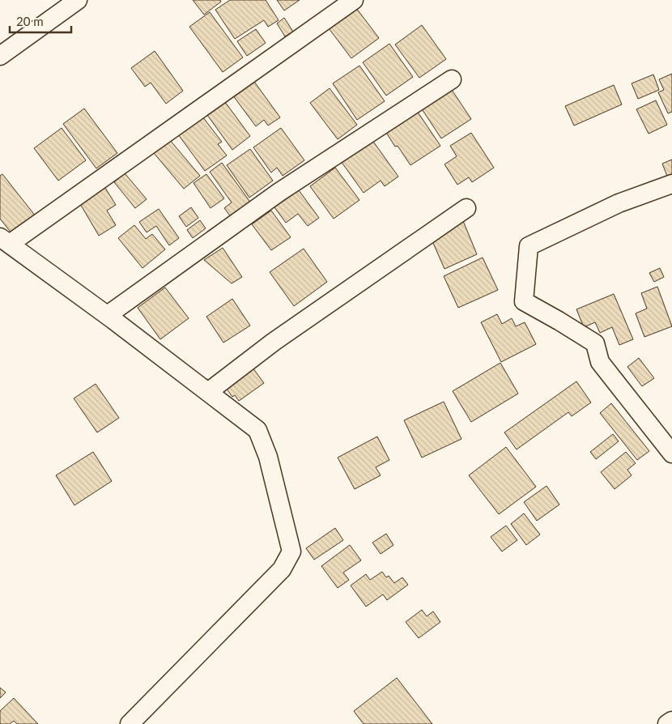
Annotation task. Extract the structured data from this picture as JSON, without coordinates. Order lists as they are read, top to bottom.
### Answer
{
  "scale_bar": "20 m"
}
